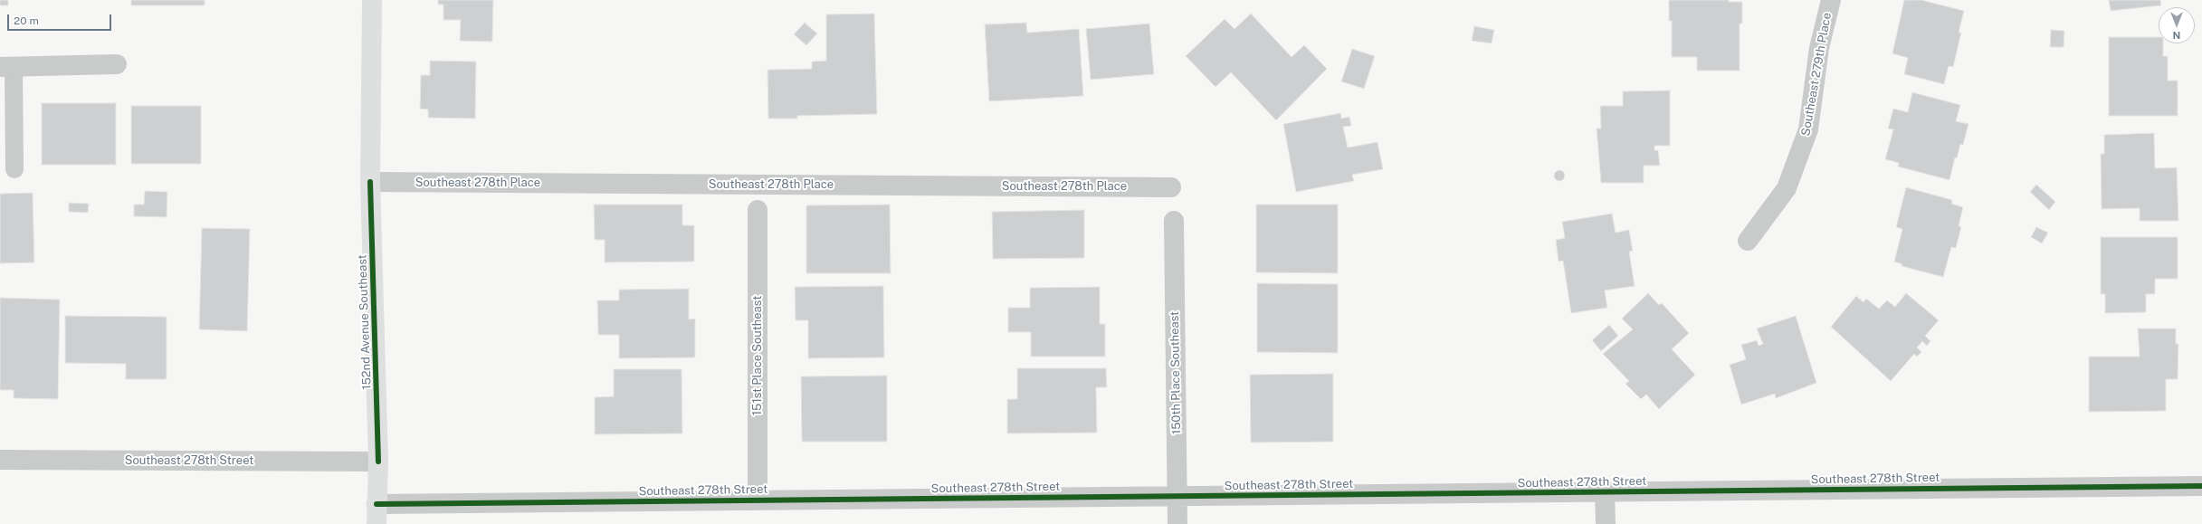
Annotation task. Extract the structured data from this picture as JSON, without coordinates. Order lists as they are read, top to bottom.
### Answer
{
  "streets": {
    "street": [
      "Southeast 279th Place",
      "Southeast 278th Place",
      "152nd Avenue Southeast",
      "151st Place Southeast",
      "150th Place Southeast",
      "Southeast 278th Street"
    ]
  },
  "crossings": [
    ["Southeast 278th Place", "152nd Avenue Southeast"],
    ["152nd Avenue Southeast", "Southeast 278th Street"],
    ["151st Place Southeast", "Southeast 278th Street"],
    ["150th Place Southeast", "Southeast 278th Street"]
  ],
  "scale_bar": "20 m",
  "north": "bottom"
}
